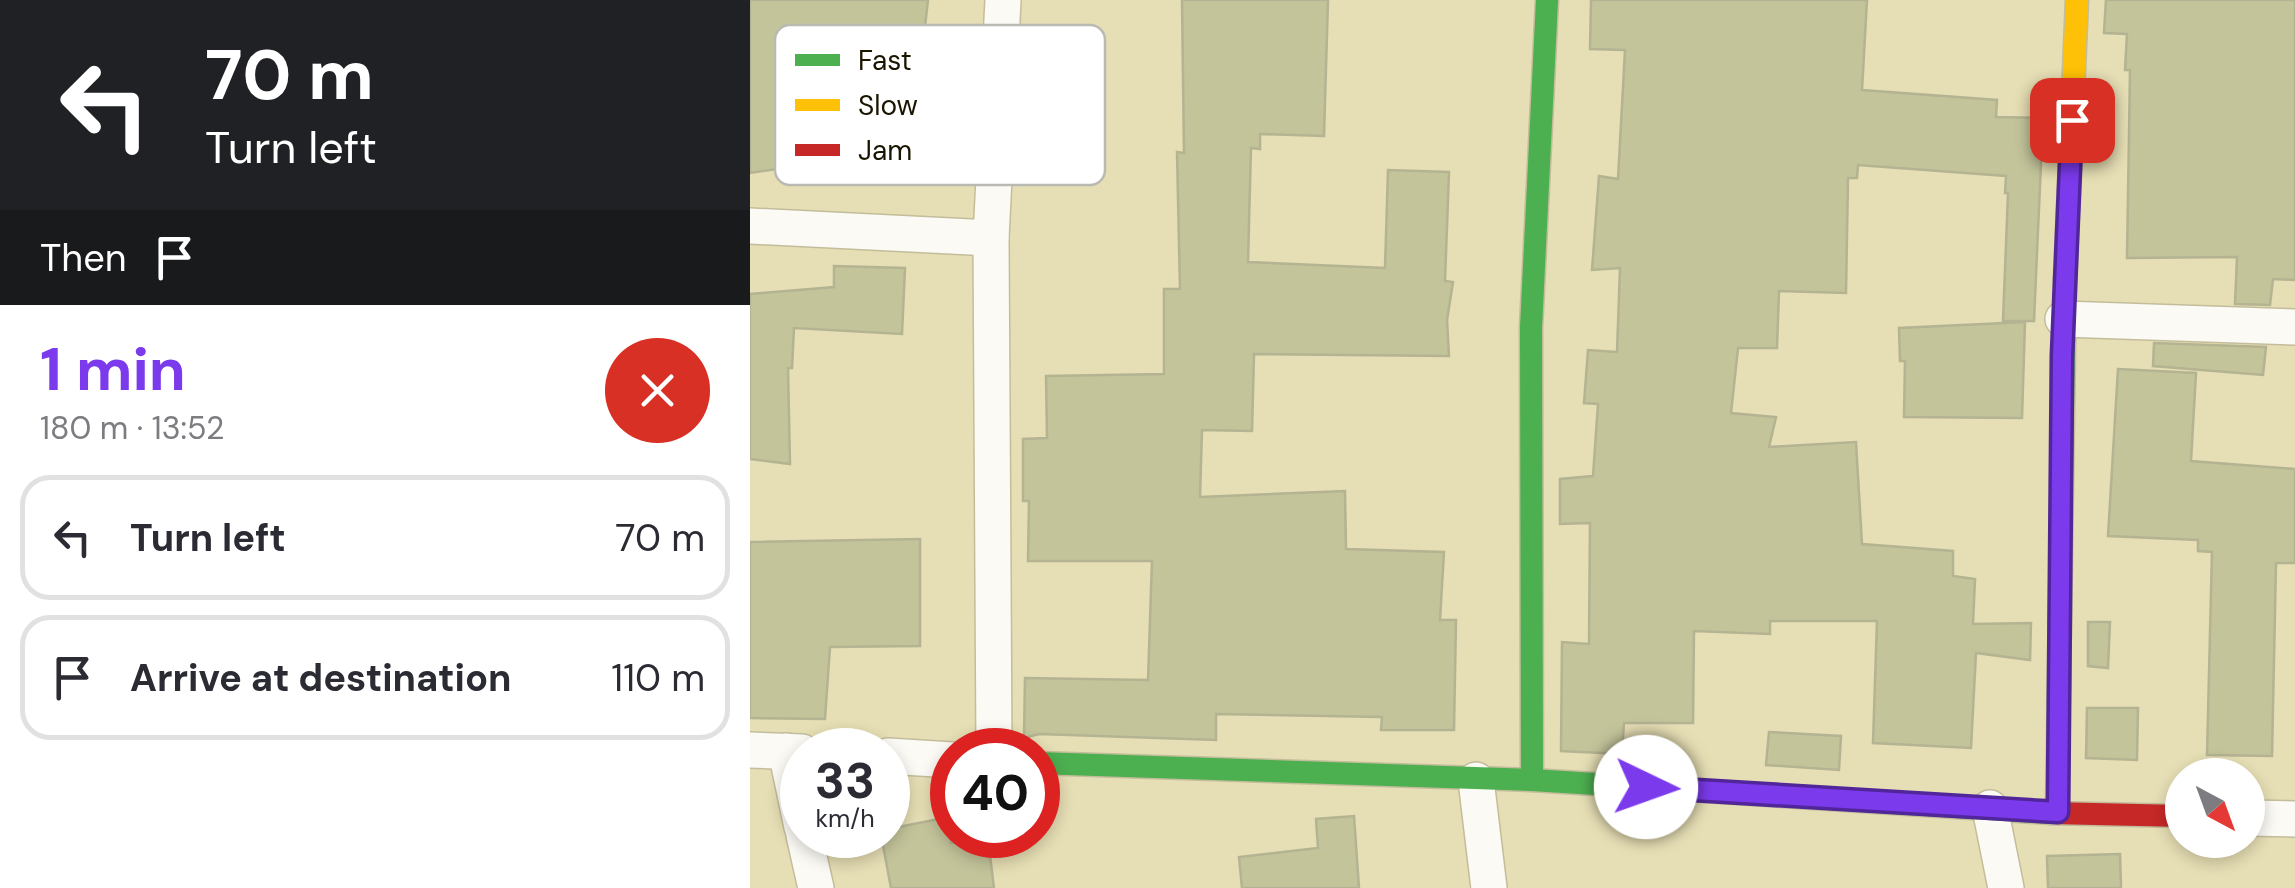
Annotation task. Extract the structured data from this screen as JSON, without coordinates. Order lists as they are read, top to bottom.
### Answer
{
  "legend": ["Fast", "Slow", "Jam"],
  "north": "bottom right",
  "page": {
    "turn": ["70 m", "Turn left"],
    "then": "Then",
    "heading": ["1 min", "180 m · 13:52"],
    "list": [
      {
        "name": "Turn left",
        "value": "70 m"
      },
      {
        "name": "Arrive at destination",
        "value": "110 m"
      }
    ],
    "speed": "33 km/h",
    "limit": "40"
  }
}
